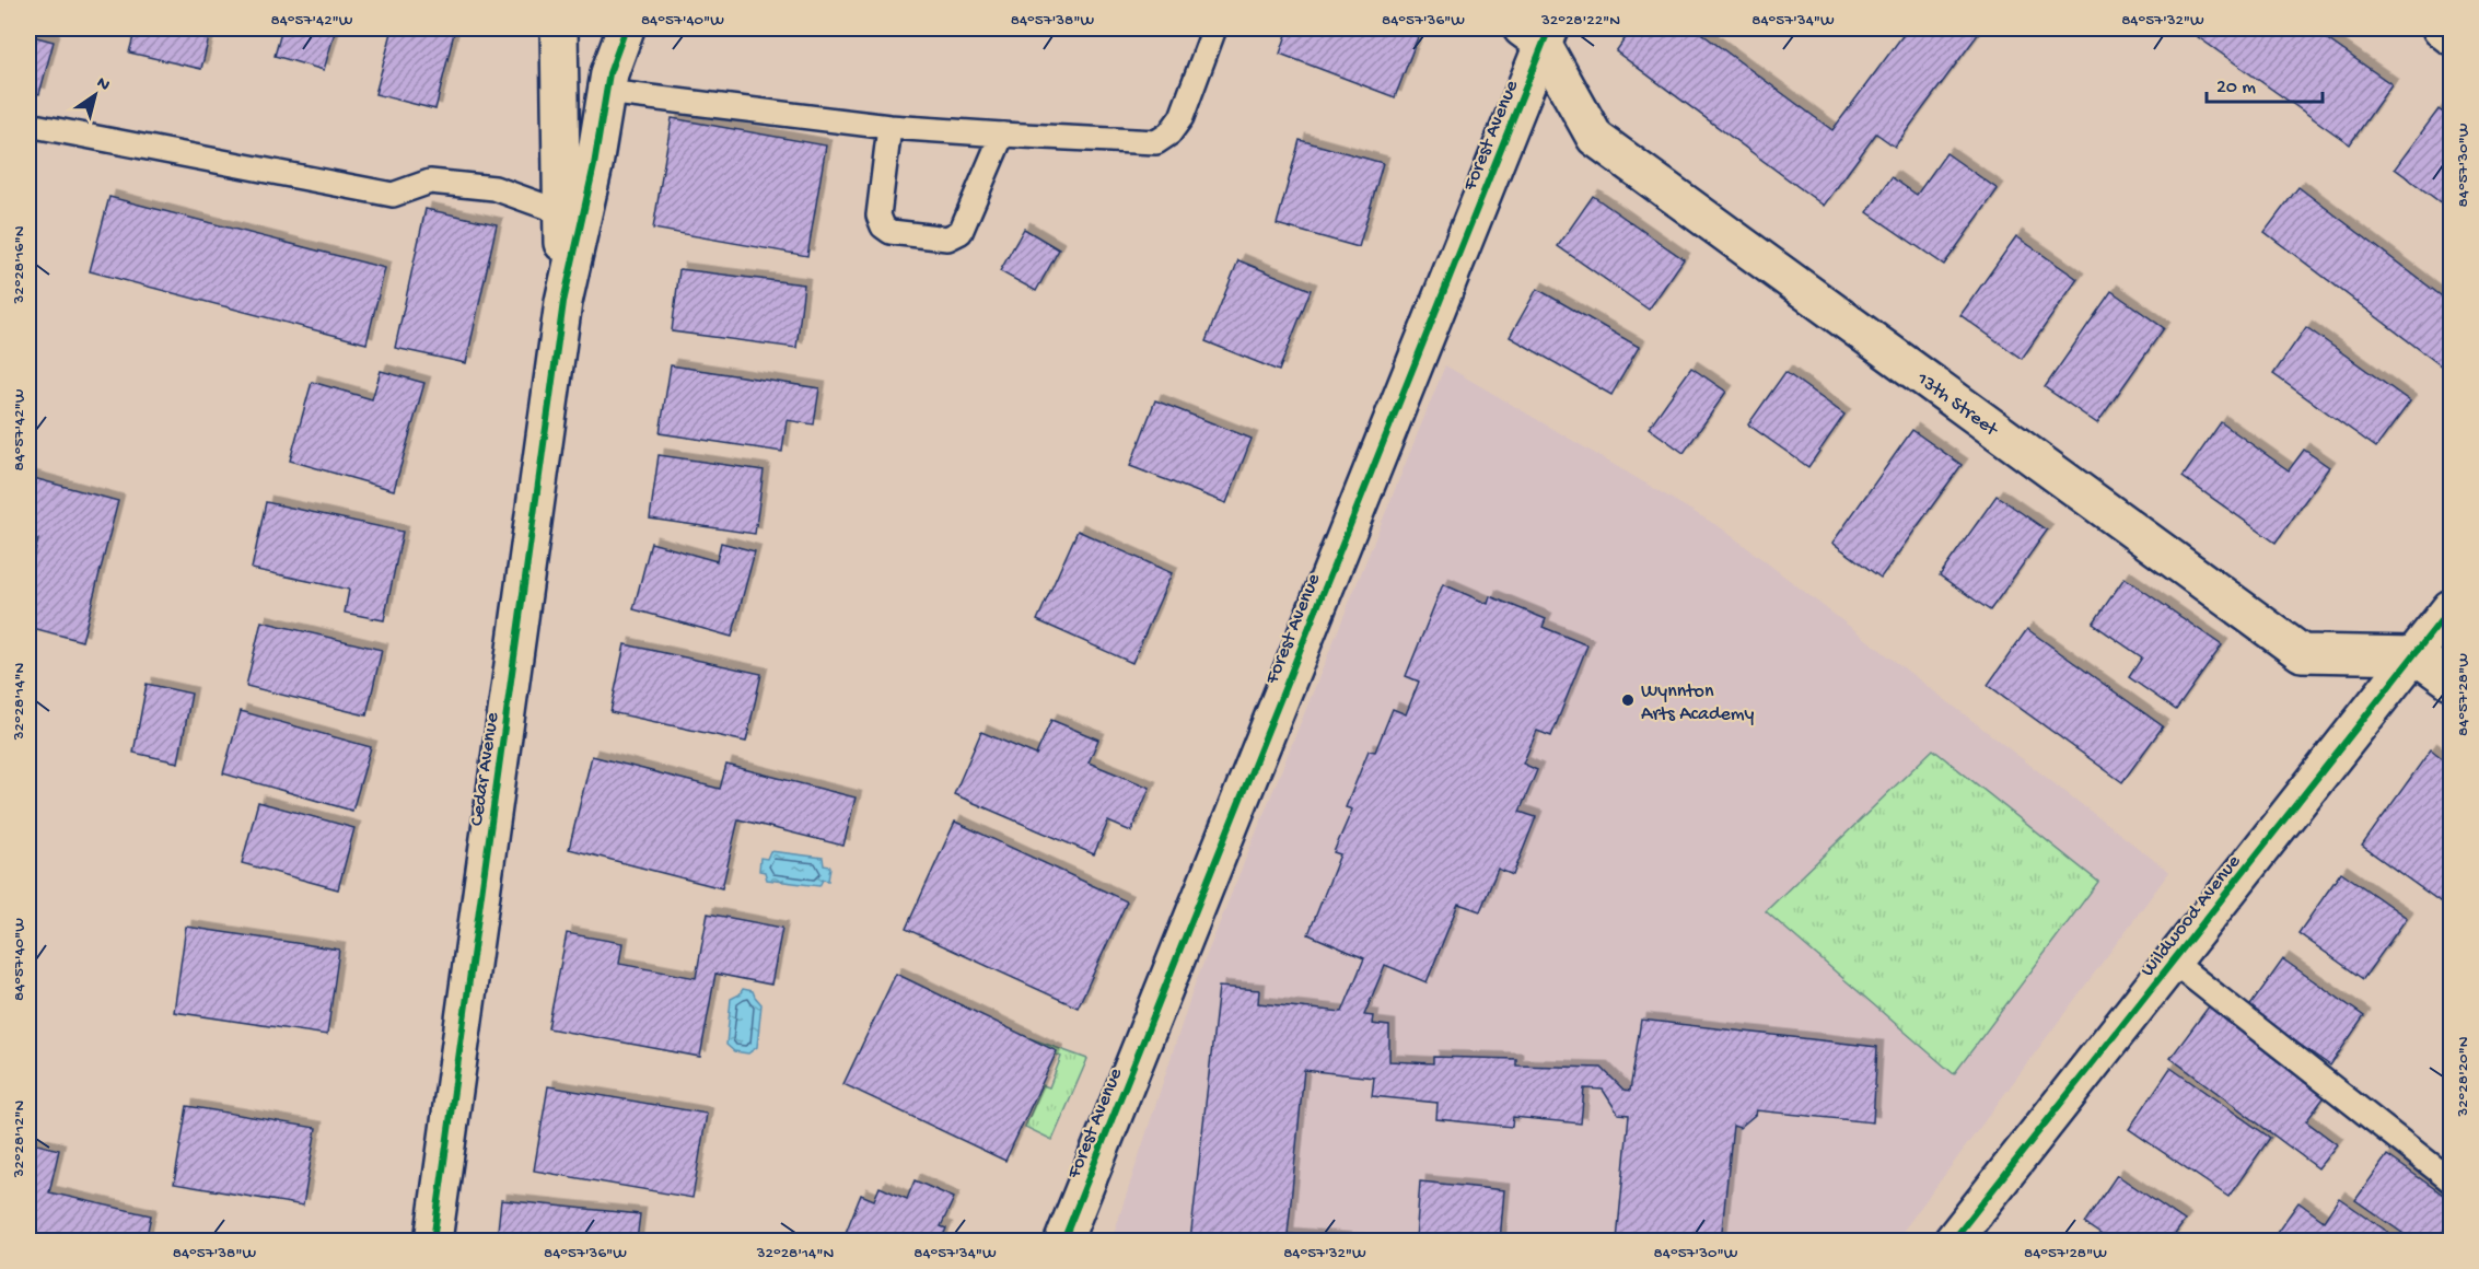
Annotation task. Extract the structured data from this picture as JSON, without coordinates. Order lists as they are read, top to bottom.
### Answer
{
  "streets": {
    "street": [
      "Forest Avenue",
      "13th Street",
      "Cedar Avenue",
      "Wildwood Avenue"
    ]
  },
  "crossings": [
    ["Forest Avenue", "13th Street"],
    ["13th Street", "Wildwood Avenue"]
  ],
  "places": ["Wynnton Arts Academy"],
  "scale_bar": "20 m",
  "north": "top right",
  "coordinates": [
    "84°57'42\"W",
    "84°57'40\"W",
    "84°57'38\"W",
    "84°57'36\"W",
    "32°28'22\"N",
    "84°57'34\"W",
    "84°57'32\"W",
    "84°57'30\"W",
    "32°28'16\"N",
    "84°57'28\"W",
    "32°28'14\"N",
    "32°28'20\"N",
    "32°28'12\"N"
  ]
}
